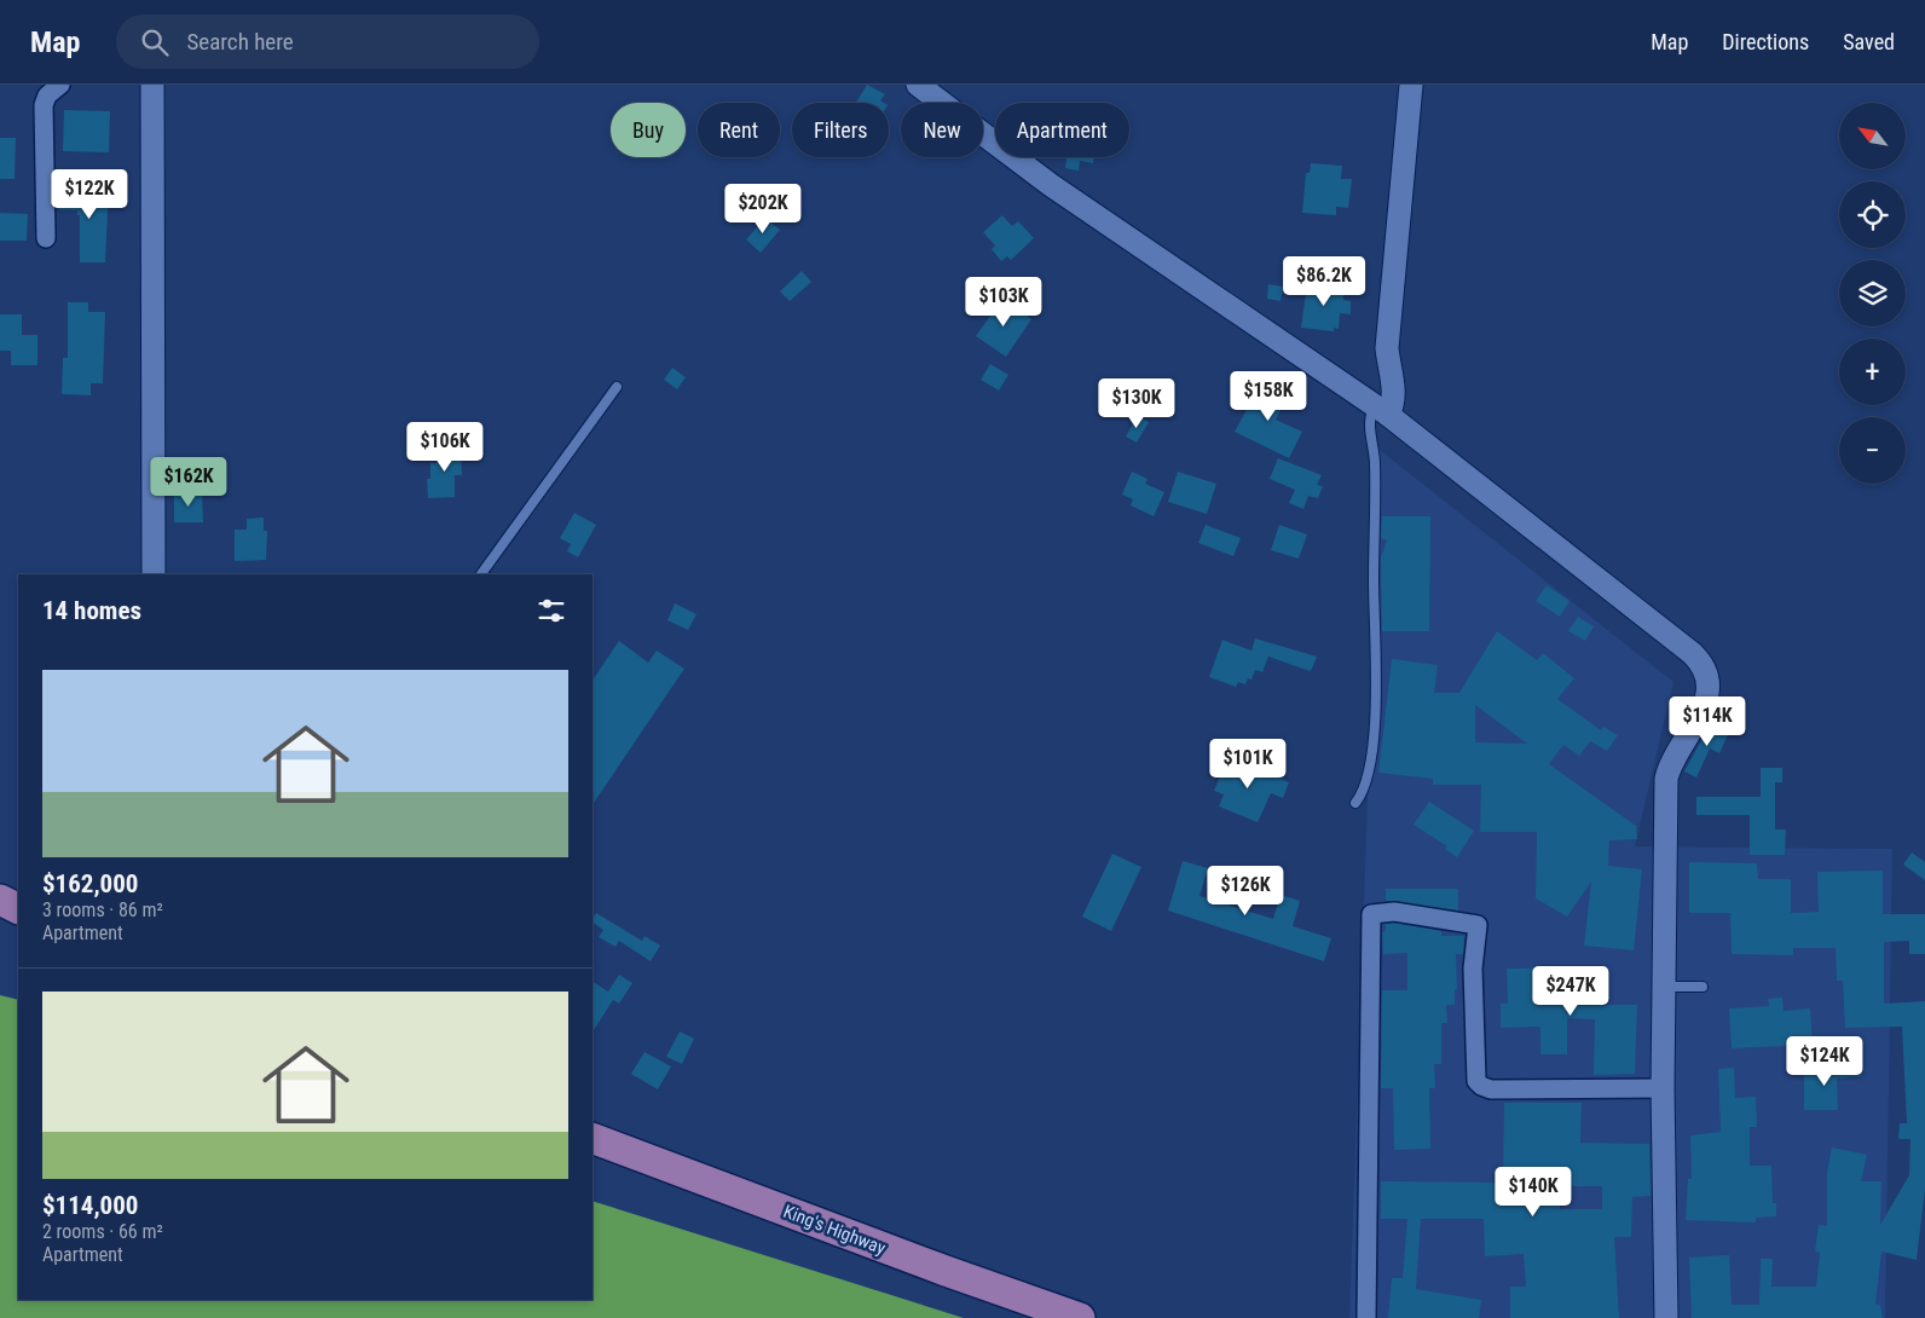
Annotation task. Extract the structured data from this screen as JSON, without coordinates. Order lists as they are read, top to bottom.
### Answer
{
  "streets": {
    "highway": ["King's Highway"]
  },
  "north": "top left",
  "page": {
    "header": "Map",
    "search": "Search here",
    "nav": ["Map", "Directions", "Saved"],
    "map_buttons": ["+", "−"],
    "chip": [
      "Buy",
      "Rent",
      "Filters",
      "New",
      "Apartment"
    ],
    "price": [
      "$122K",
      "$202K",
      "$86.2K",
      "$103K",
      "$158K",
      "$130K",
      "$106K",
      "$162K",
      "$114K",
      "$101K",
      "$126K",
      "$247K",
      "$124K",
      "$140K"
    ],
    "heading": "14 homes",
    "list": [
      {
        "name": "$162,000",
        "note": "3 rooms · 86 m² · Apartment"
      },
      {
        "name": "$114,000",
        "note": "2 rooms · 66 m² · Apartment"
      }
    ]
  }
}
